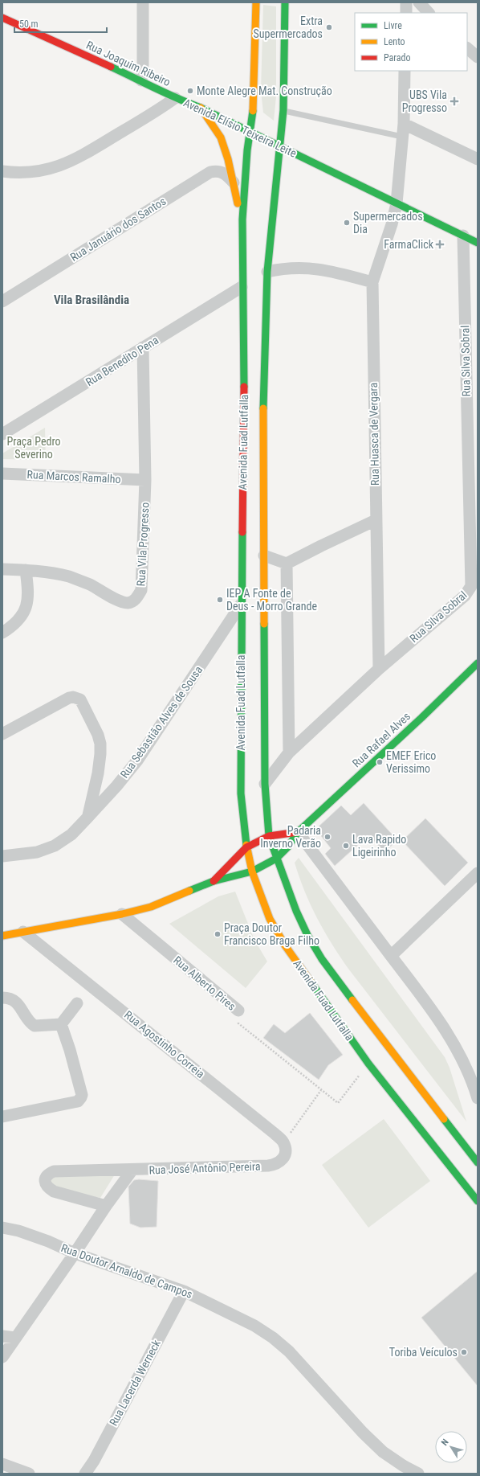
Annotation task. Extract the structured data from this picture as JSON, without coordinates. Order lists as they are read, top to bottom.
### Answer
{
  "streets": {
    "main road": [
      "Rua Joaquim Ribeiro",
      "Avenida Elísio Teixeira Leite",
      "Avenida Fuad Lutfalla",
      "Rua Rafael Alves"
    ],
    "street": [
      "Rua Januário dos Santos",
      "Rua Benedito Pena",
      "Rua Silva Sobral",
      "Rua Huasca de Vergara",
      "Rua Marcos Ramalho",
      "Rua Vila Progresso",
      "Rua Sebastião Alves de Sousa",
      "Rua Alberto Pires",
      "Rua Agostinho Correia",
      "Rua José Antônio Pereira",
      "Rua Doutor Arnaldo de Campos",
      "Rua Lacerda Werneck"
    ]
  },
  "crossings": [
    ["Rua Joaquim Ribeiro", "Avenida Elísio Teixeira Leite"],
    ["Avenida Elísio Teixeira Leite", "Rua Silva Sobral"],
    ["Avenida Elísio Teixeira Leite", "Rua Huasca de Vergara"],
    ["Avenida Elísio Teixeira Leite", "Avenida Fuad Lutfalla"],
    ["Rua Benedito Pena", "Avenida Fuad Lutfalla"],
    ["Rua Benedito Pena", "Rua Vila Progresso"],
    ["Rua Silva Sobral", "Rua Huasca de Vergara"],
    ["Rua Silva Sobral", "Avenida Fuad Lutfalla"],
    ["Avenida Fuad Lutfalla", "Rua Sebastião Alves de Sousa"],
    ["Avenida Fuad Lutfalla", "Rua Rafael Alves"],
    ["Avenida Fuad Lutfalla", "Rua Alberto Pires"],
    ["Rua Marcos Ramalho", "Rua Vila Progresso"],
    ["Rua Rafael Alves", "Rua Alberto Pires"],
    ["Rua Rafael Alves", "Rua Agostinho Correia"],
    ["Rua Agostinho Correia", "Rua José Antônio Pereira"],
    ["Rua Doutor Arnaldo de Campos", "Rua Lacerda Werneck"]
  ],
  "districts": ["Vila Brasilândia"],
  "parks": ["Praça Pedro Severino"],
  "places": {
    "other": [
      "Extra Supermercados",
      "Monte Alegre Mat. Construção",
      "Supermercados Dia",
      "IEP A Fonte de Deus - Morro Grande",
      "EMEF Erico Verissimo",
      "Padaria Inverno Verão",
      "Lava Rapido Ligeirinho",
      "Praça Doutor Francisco Braga Filho",
      "Toriba Veículos"
    ],
    "health": ["UBS Vila Progresso", "FarmaClick"]
  },
  "legend": ["Livre", "Lento", "Parado"],
  "scale_bar": "50 m",
  "north": "top left"
}
